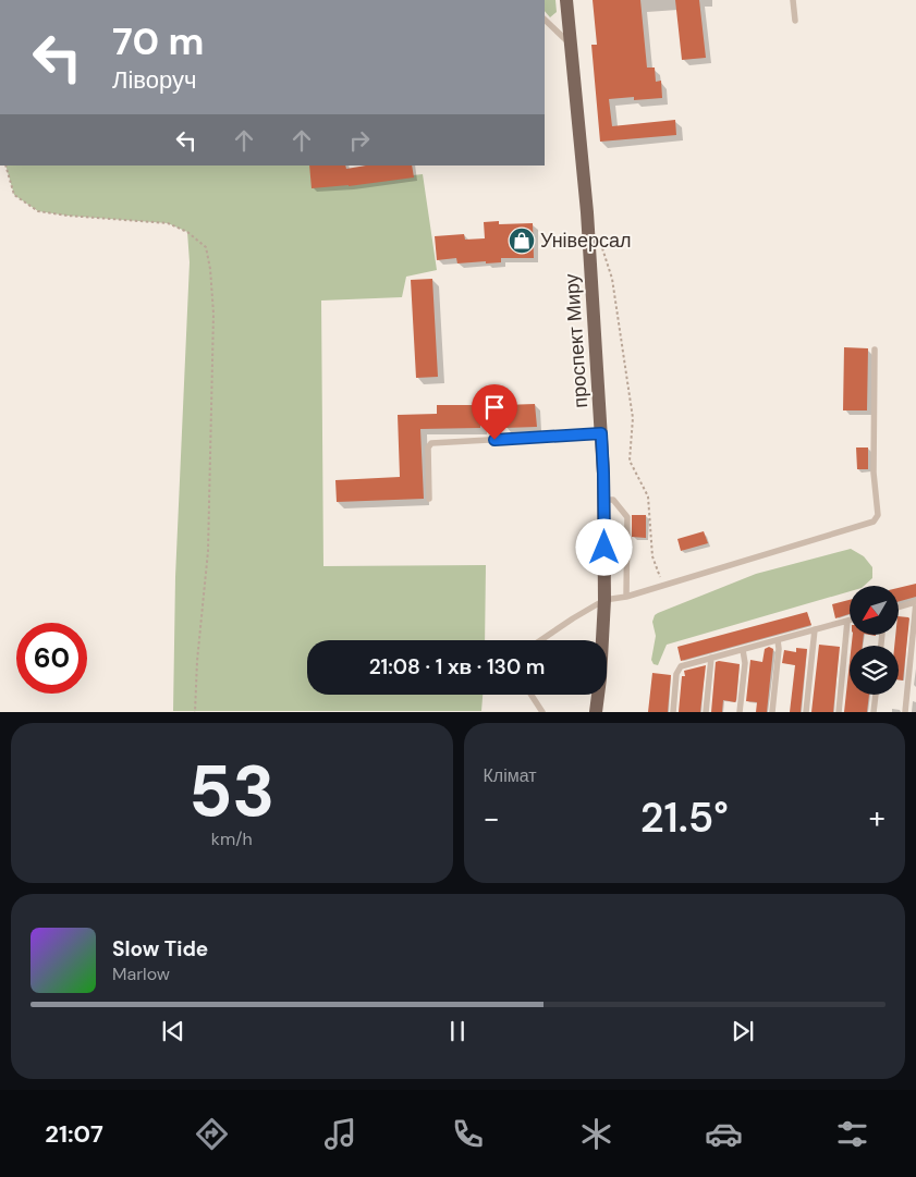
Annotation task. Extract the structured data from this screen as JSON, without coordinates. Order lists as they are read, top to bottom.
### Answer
{
  "streets": {
    "main road": ["проспект Миру"]
  },
  "places": {
    "shop": ["Універсал"]
  },
  "north": "bottom left",
  "page": {
    "turn": ["70 m", "Ліворуч"],
    "limit": "60",
    "trip": "21:08 · 1 хв · 130 m",
    "tile": [
      ["53", "km/h"],
      "Клімат"
    ],
    "heat": ["−", "21.5°", "+"],
    "song": ["Slow Tide", "Marlow"],
    "tabs": "21:07"
  }
}
